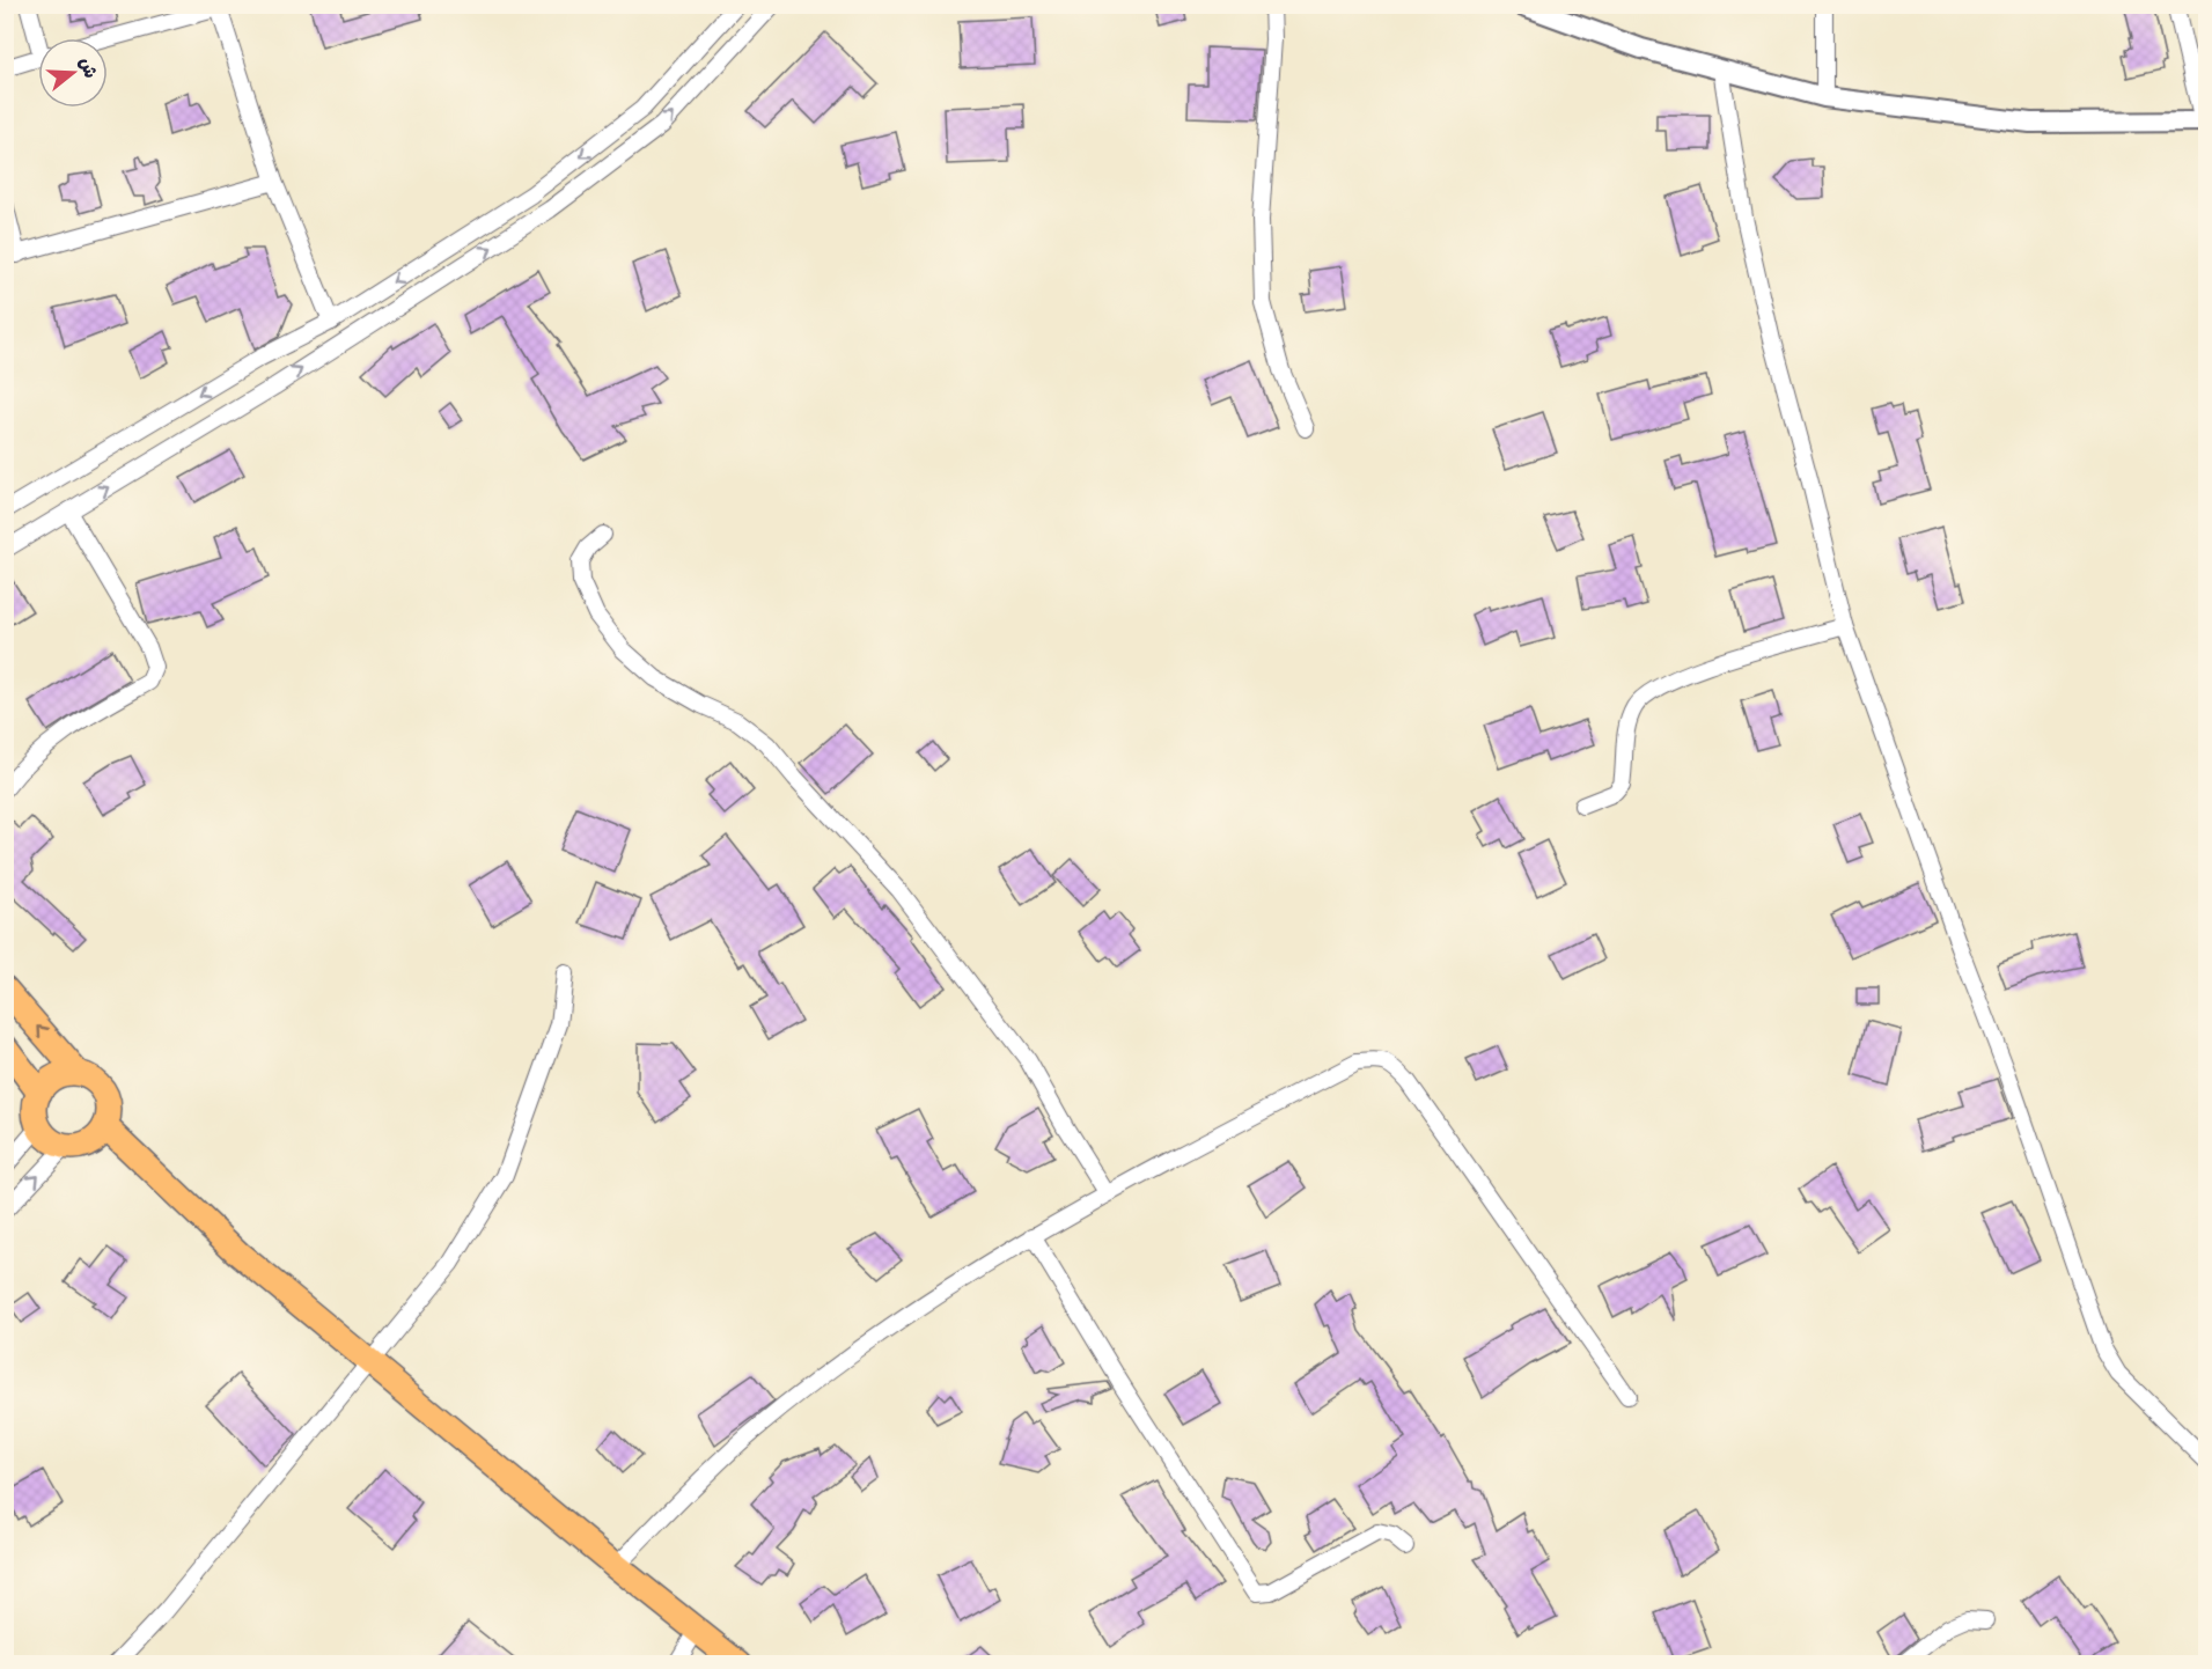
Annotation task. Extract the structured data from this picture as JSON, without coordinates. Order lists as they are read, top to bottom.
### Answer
{
  "north": "right"
}
